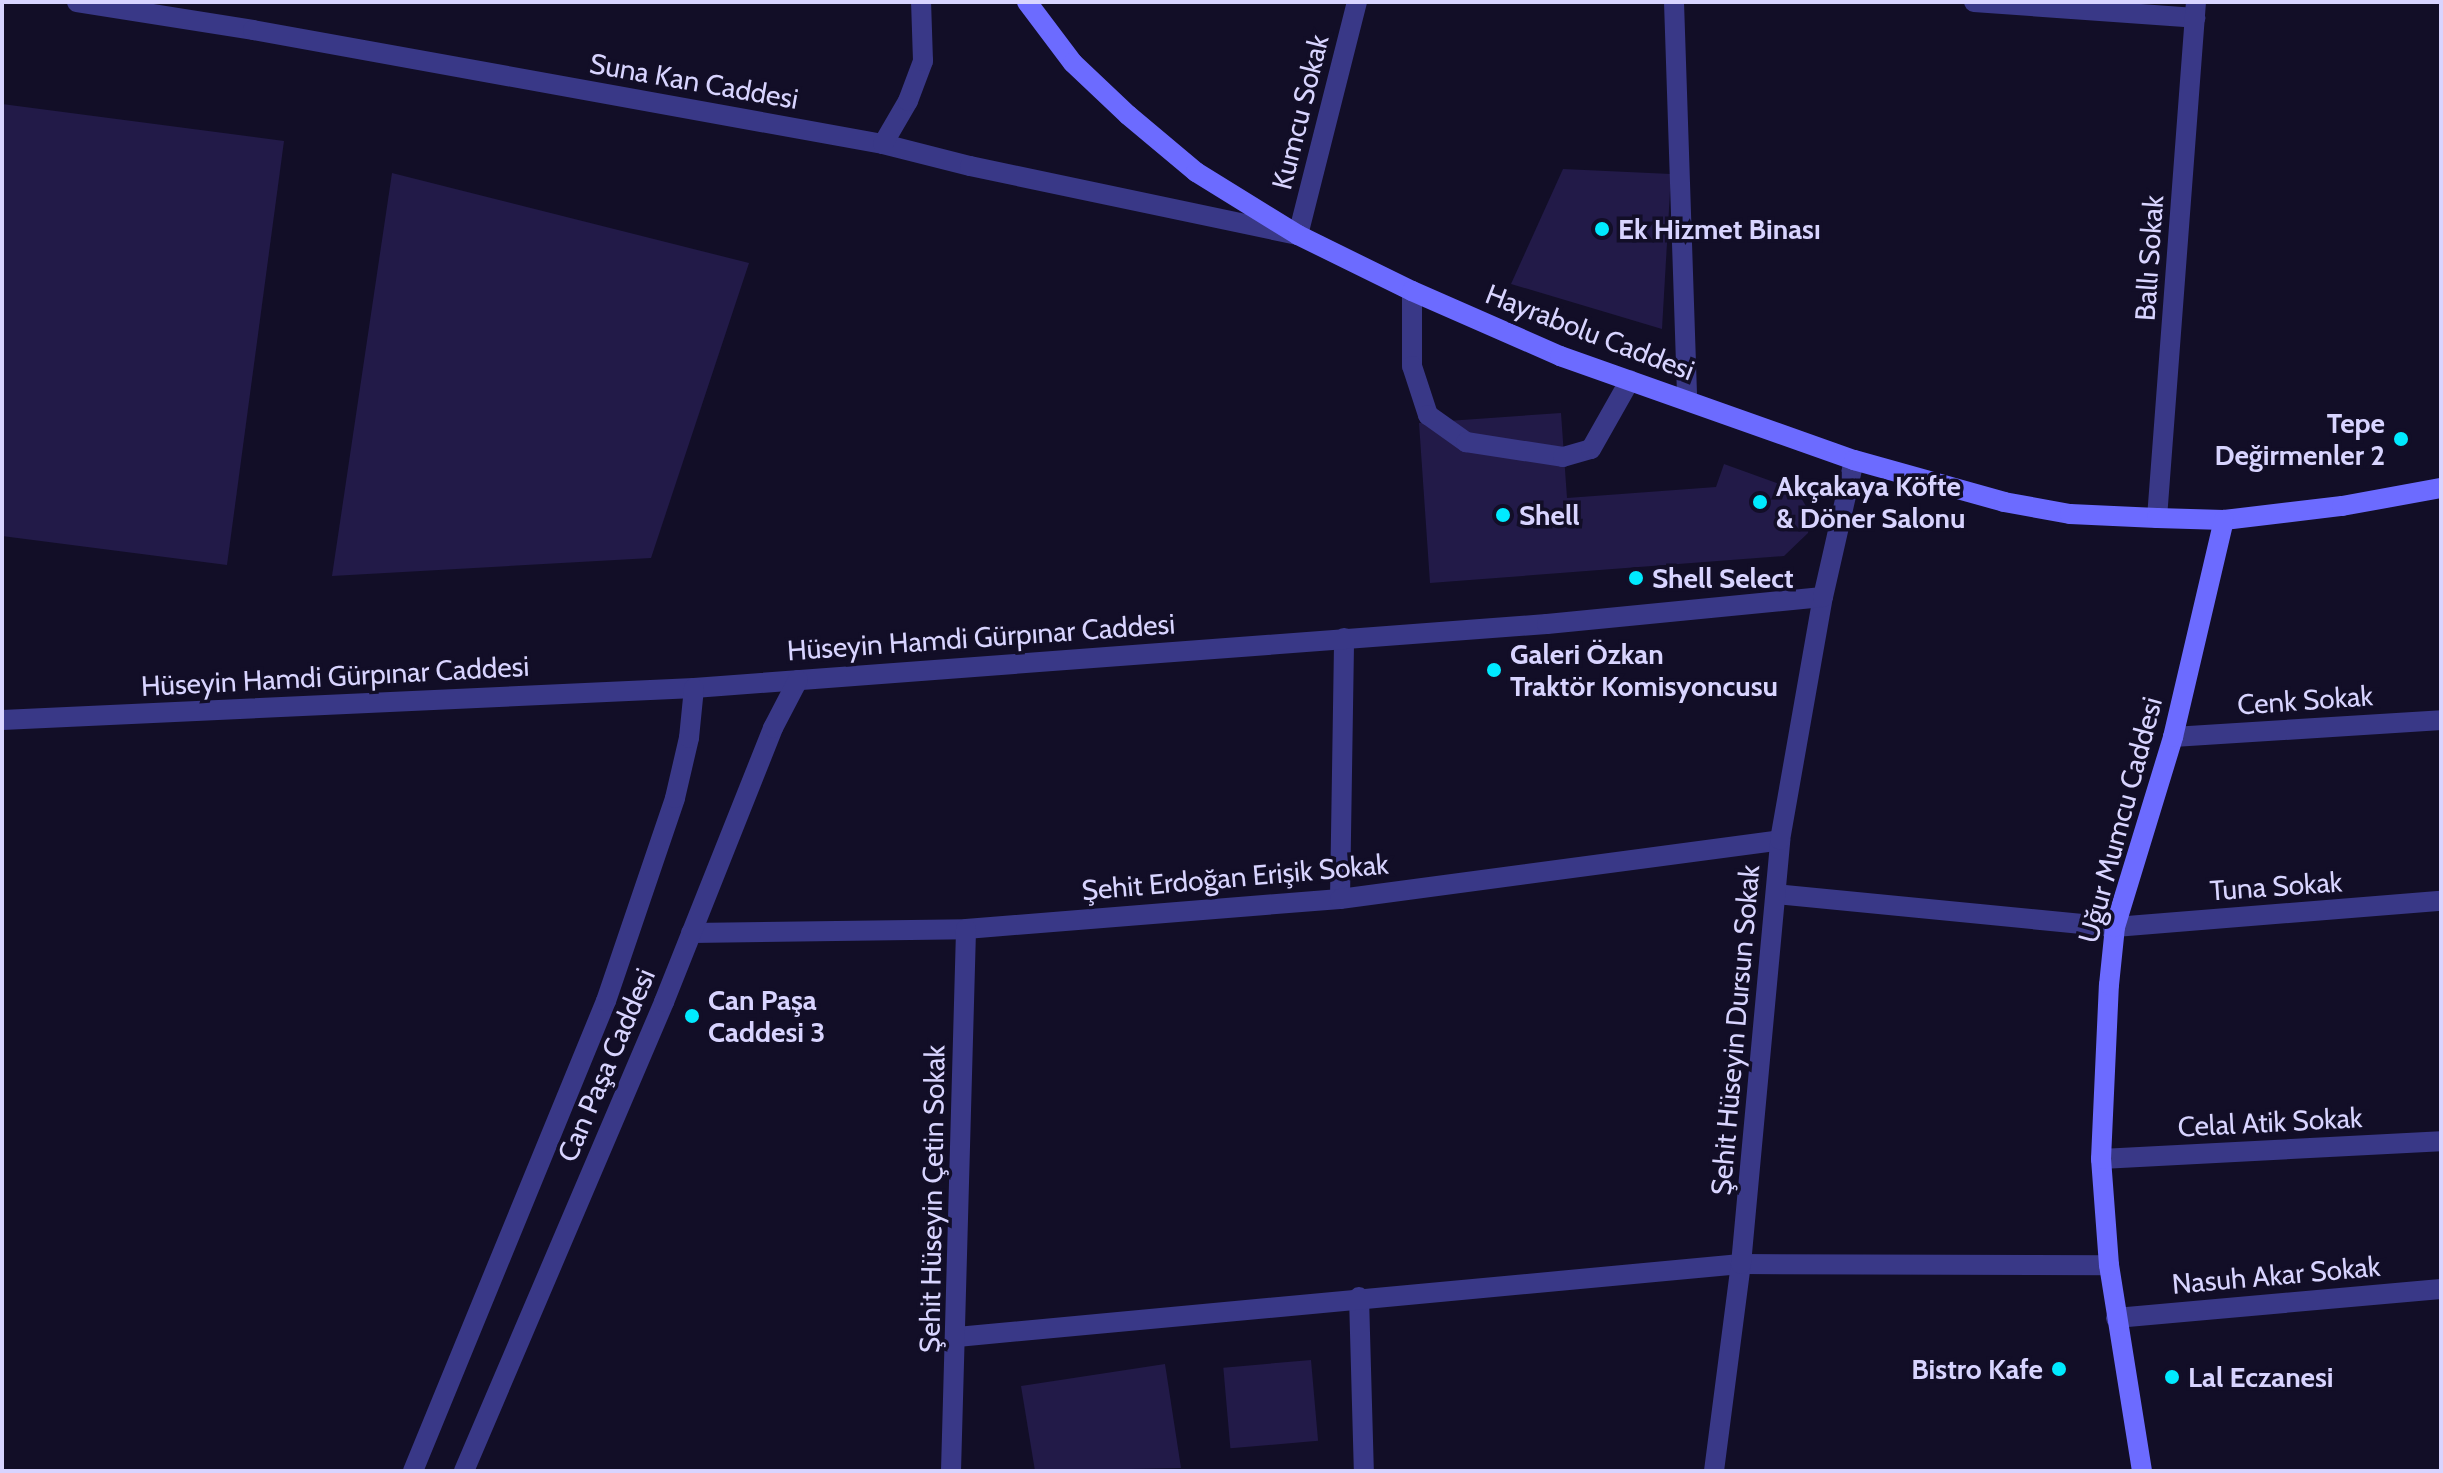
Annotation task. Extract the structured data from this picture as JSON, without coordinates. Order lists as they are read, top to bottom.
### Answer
{
  "streets": {
    "main road": ["Hayrabolu Caddesi", "Uğur Mumcu Caddesi"],
    "street": [
      "Suna Kan Caddesi",
      "Kumcu Sokak",
      "Ballı Sokak",
      "Hüseyin Hamdi Gürpınar Caddesi",
      "Cenk Sokak",
      "Şehit Erdoğan Erişik Sokak",
      "Tuna Sokak",
      "Şehit Hüseyin Dursun Sokak",
      "Can Paşa Caddesi",
      "Celal Atik Sokak",
      "Şehit Hüseyin Çetin Sokak",
      "Nasuh Akar Sokak"
    ]
  },
  "crossings": [
    ["Suna Kan Caddesi", "Kumcu Sokak"],
    ["Suna Kan Caddesi", "Hayrabolu Caddesi"],
    ["Kumcu Sokak", "Hayrabolu Caddesi"],
    ["Ballı Sokak", "Hayrabolu Caddesi"],
    ["Hayrabolu Caddesi", "Uğur Mumcu Caddesi"],
    ["Hüseyin Hamdi Gürpınar Caddesi", "Şehit Hüseyin Dursun Sokak"],
    ["Hüseyin Hamdi Gürpınar Caddesi", "Can Paşa Caddesi"],
    ["Cenk Sokak", "Uğur Mumcu Caddesi"],
    ["Uğur Mumcu Caddesi", "Tuna Sokak"],
    ["Uğur Mumcu Caddesi", "Celal Atik Sokak"],
    ["Uğur Mumcu Caddesi", "Nasuh Akar Sokak"],
    ["Şehit Erdoğan Erişik Sokak", "Şehit Hüseyin Dursun Sokak"],
    ["Şehit Erdoğan Erişik Sokak", "Can Paşa Caddesi"],
    ["Şehit Erdoğan Erişik Sokak", "Şehit Hüseyin Çetin Sokak"]
  ],
  "places": [
    "Ek Hizmet Binası",
    "Tepe Değirmenler 2",
    "Akçakaya Köfte & Döner Salonu",
    "Shell",
    "Shell Select",
    "Galeri Özkan Traktör Komisyoncusu",
    "Can Paşa Caddesi 3",
    "Bistro Kafe",
    "Lal Eczanesi"
  ]
}
